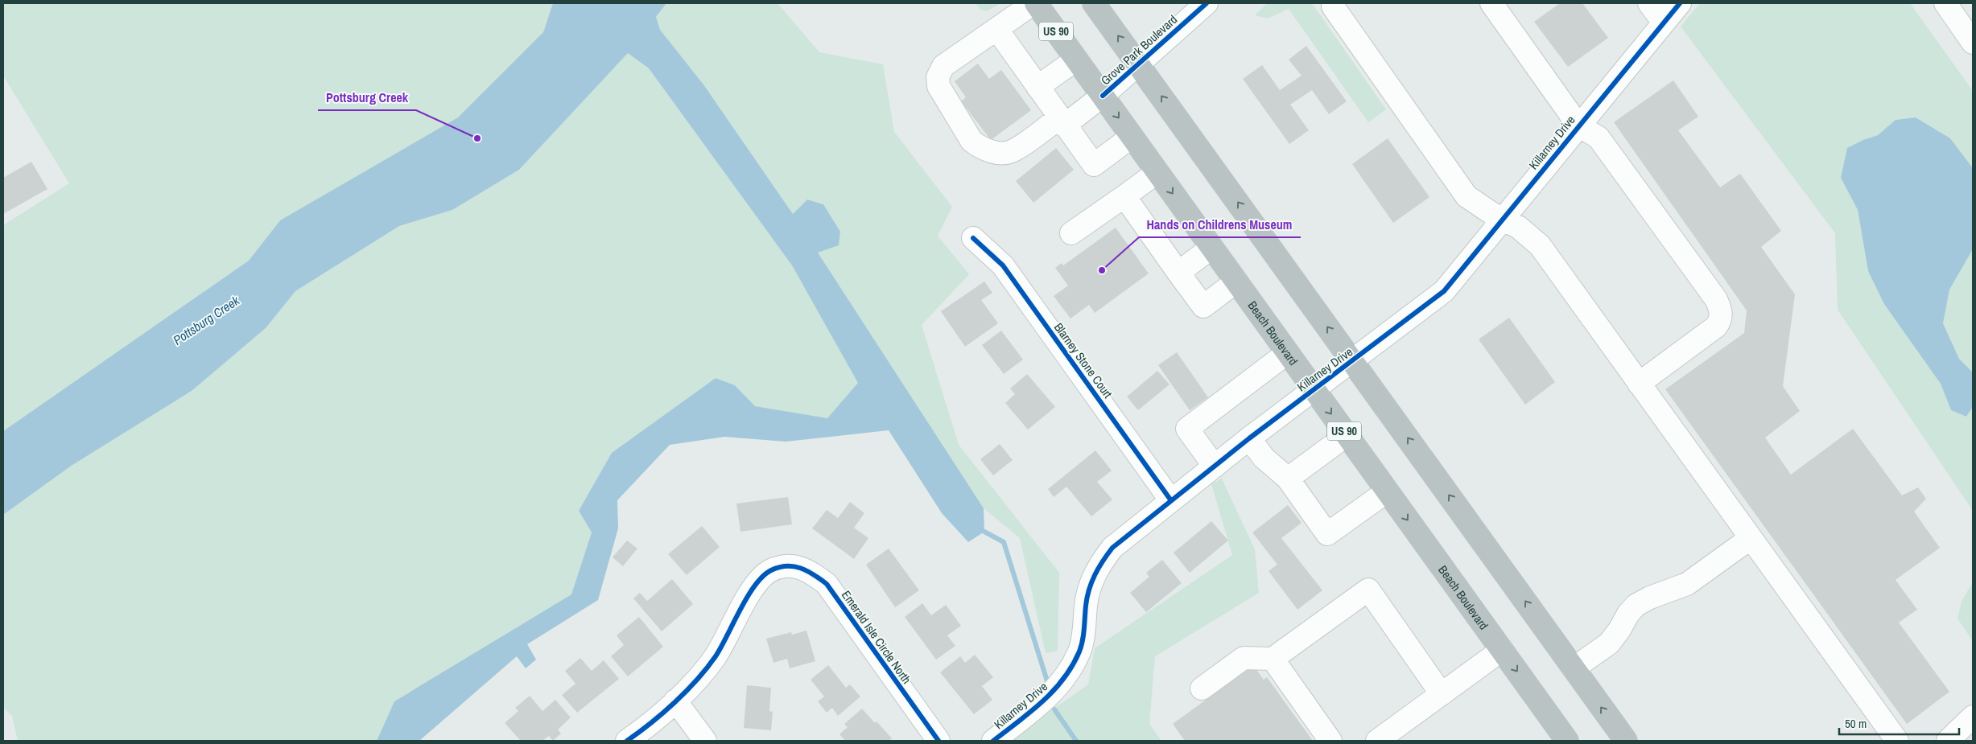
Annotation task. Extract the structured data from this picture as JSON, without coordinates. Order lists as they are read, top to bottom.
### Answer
{
  "streets": {
    "highway": ["US 90", "Beach Boulevard"],
    "street": [
      "Grove Park Boulevard",
      "Killarney Drive",
      "Blarney Stone Court",
      "Emerald Isle Circle North"
    ]
  },
  "crossings": [
    ["Grove Park Boulevard", "Beach Boulevard"],
    ["Killarney Drive", "Beach Boulevard"],
    ["Killarney Drive", "Blarney Stone Court"]
  ],
  "water": ["Pottsburg Creek"],
  "places": ["Pottsburg Creek", "Hands on Childrens Museum"],
  "scale_bar": "50 m"
}
